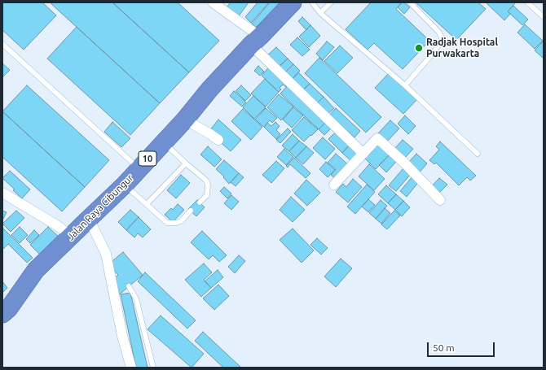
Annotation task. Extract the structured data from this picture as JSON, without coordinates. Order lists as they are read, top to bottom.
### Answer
{
  "streets": {
    "highway": ["10", "Jalan Raya Cibungur"]
  },
  "places": ["Radjak Hospital Purwakarta"],
  "scale_bar": "50 m"
}
